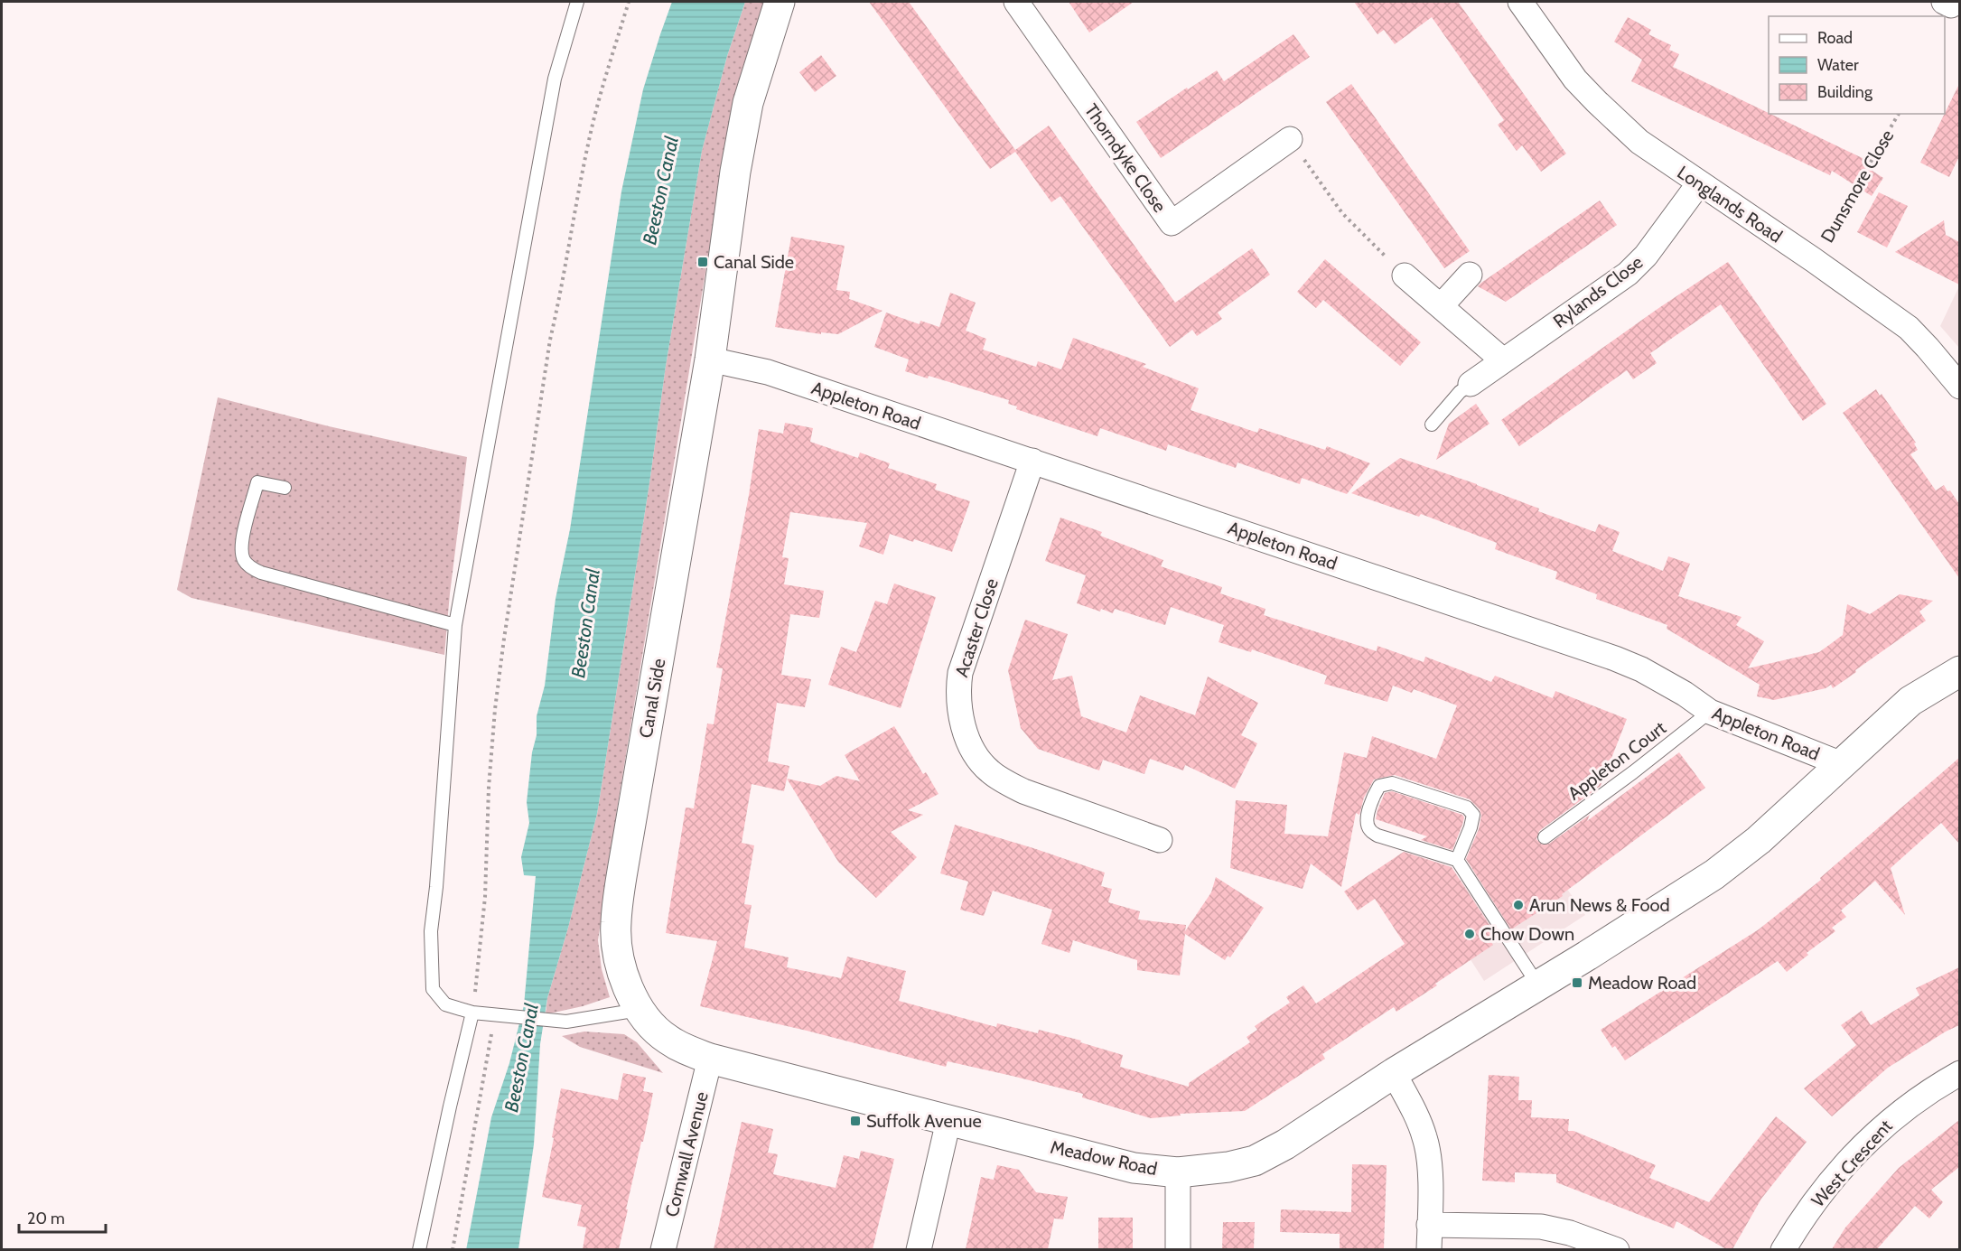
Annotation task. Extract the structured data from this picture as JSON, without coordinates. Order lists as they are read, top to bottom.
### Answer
{
  "streets": {
    "street": [
      "Thorndyke Close",
      "Longlands Road",
      "Rylands Close",
      "Appleton Road",
      "Acaster Close",
      "Canal Side",
      "Cornwall Avenue",
      "Meadow Road",
      "West Crescent"
    ],
    "lane": ["Appleton Court"],
    "path": ["Dunsmore Close"]
  },
  "crossings": [
    ["Dunsmore Close", "Longlands Road"],
    ["Longlands Road", "Rylands Close"],
    ["Appleton Road", "Acaster Close"],
    ["Appleton Road", "Canal Side"],
    ["Appleton Road", "Appleton Court"],
    ["Appleton Road", "Meadow Road"],
    ["Canal Side", "Meadow Road"],
    ["Cornwall Avenue", "Meadow Road"]
  ],
  "water": ["Beeston Canal"],
  "places": {
    "transit": ["Canal Side", "Meadow Road", "Suffolk Avenue"],
    "other": ["Arun News & Food", "Chow Down"]
  },
  "legend": ["Road", "Water", "Building"],
  "scale_bar": "20 m"
}
